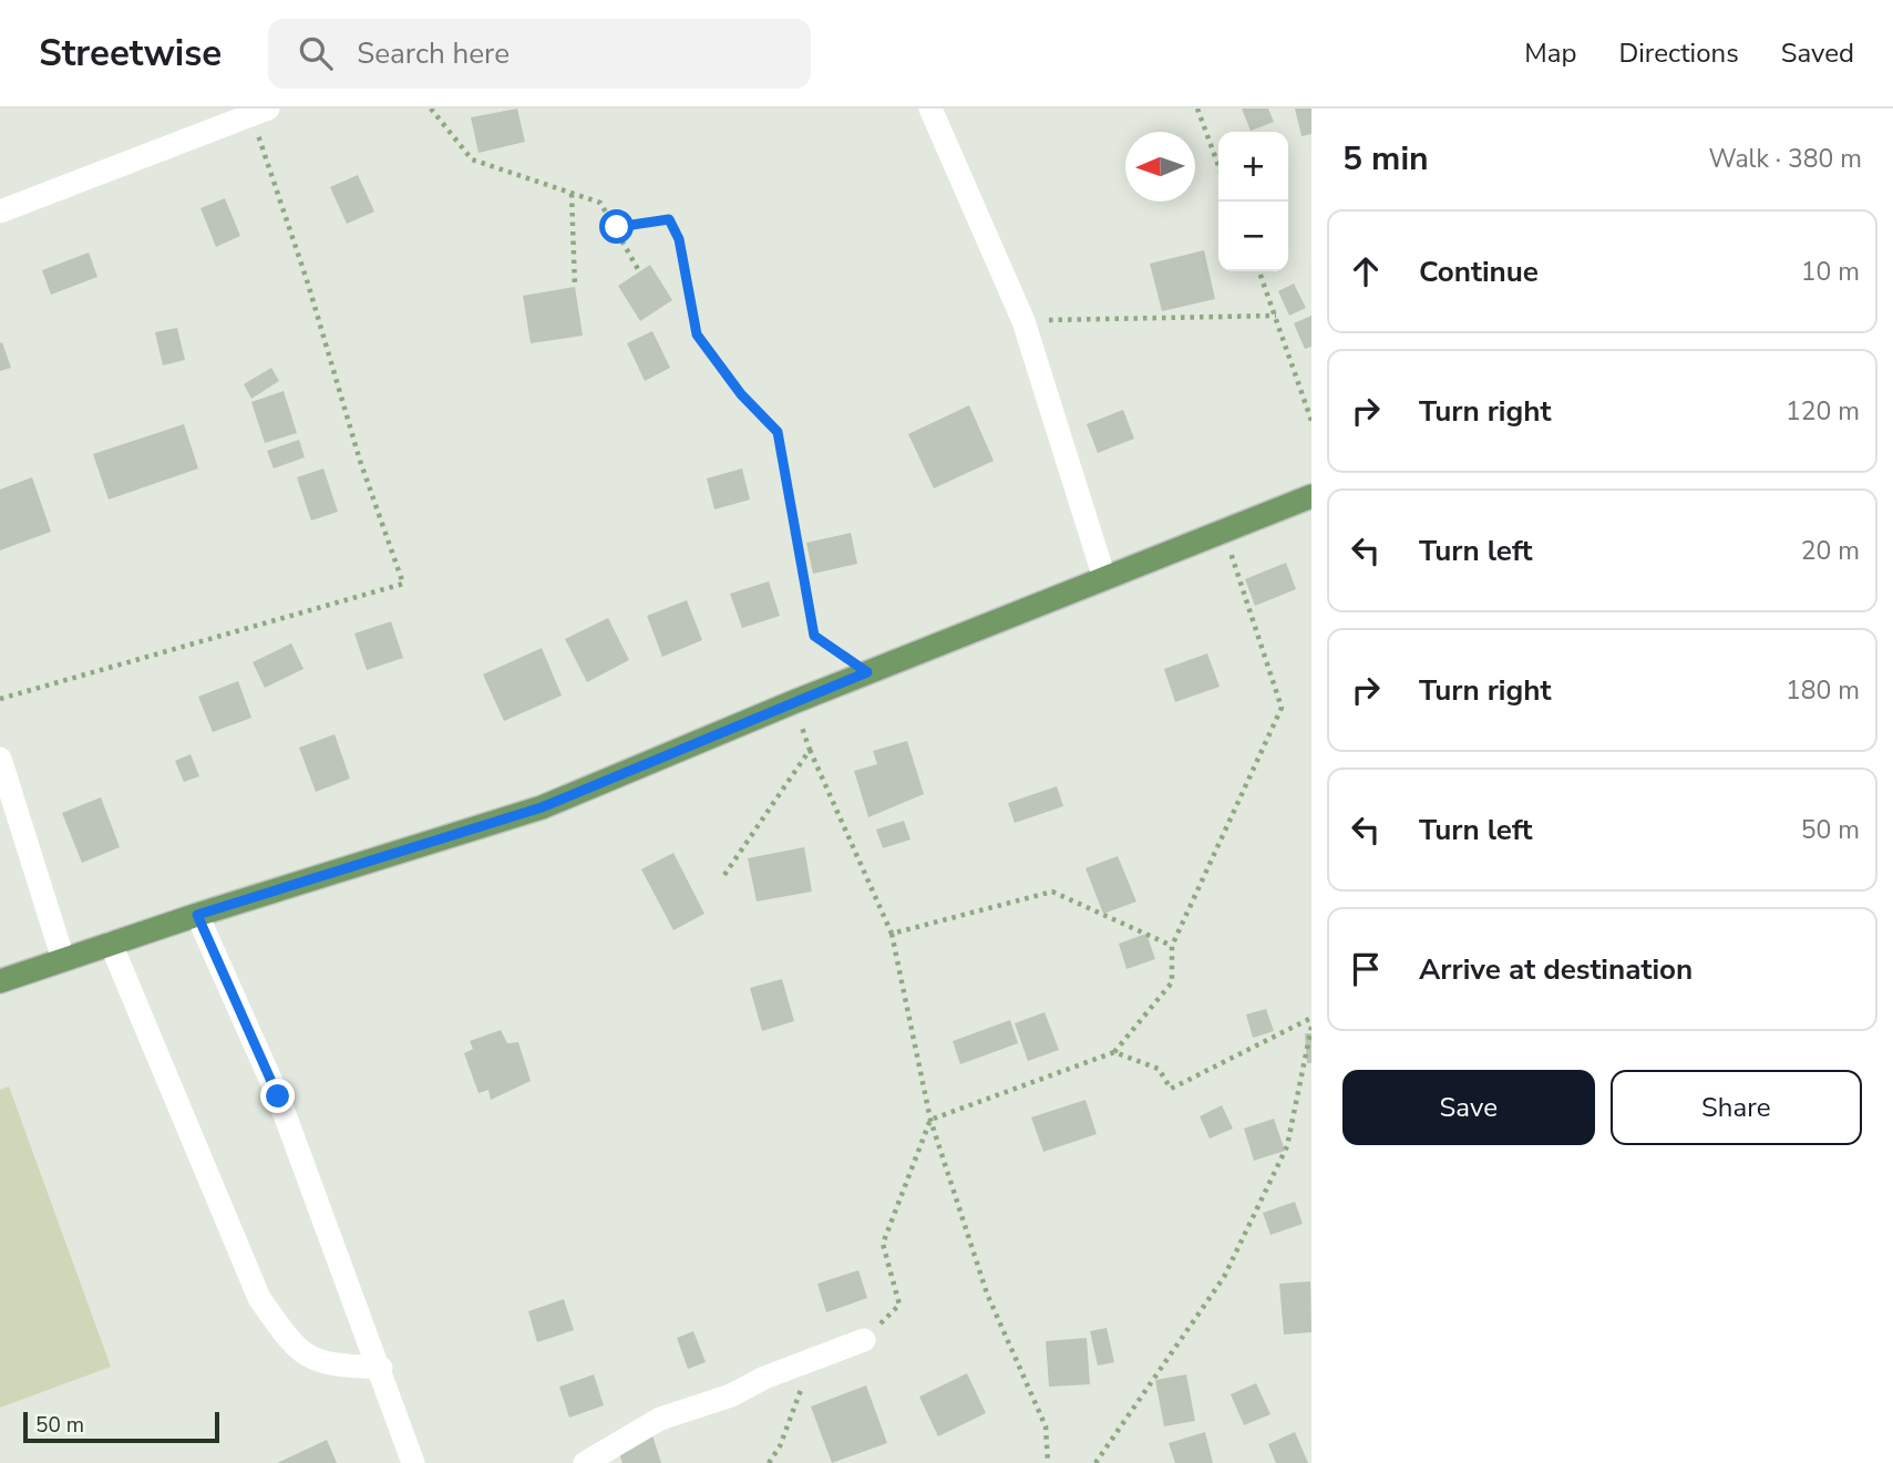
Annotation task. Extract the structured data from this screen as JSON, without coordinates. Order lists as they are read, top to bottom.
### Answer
{
  "scale_bar": "50 m",
  "north": "left",
  "page": {
    "header": "Streetwise",
    "search": "Search here",
    "nav": ["Map", "Directions", "Saved"],
    "heading": ["5 min", "Walk · 380 m"],
    "map_buttons": ["+", "−"],
    "list": [
      ["Continue", "10 m"],
      ["Turn right", "120 m"],
      ["Turn left", "20 m"],
      ["Turn right", "180 m"],
      ["Turn left", "50 m"],
      "Arrive at destination"
    ],
    "buttons": ["Save", "Share"],
    "scale": "50 m"
  }
}
